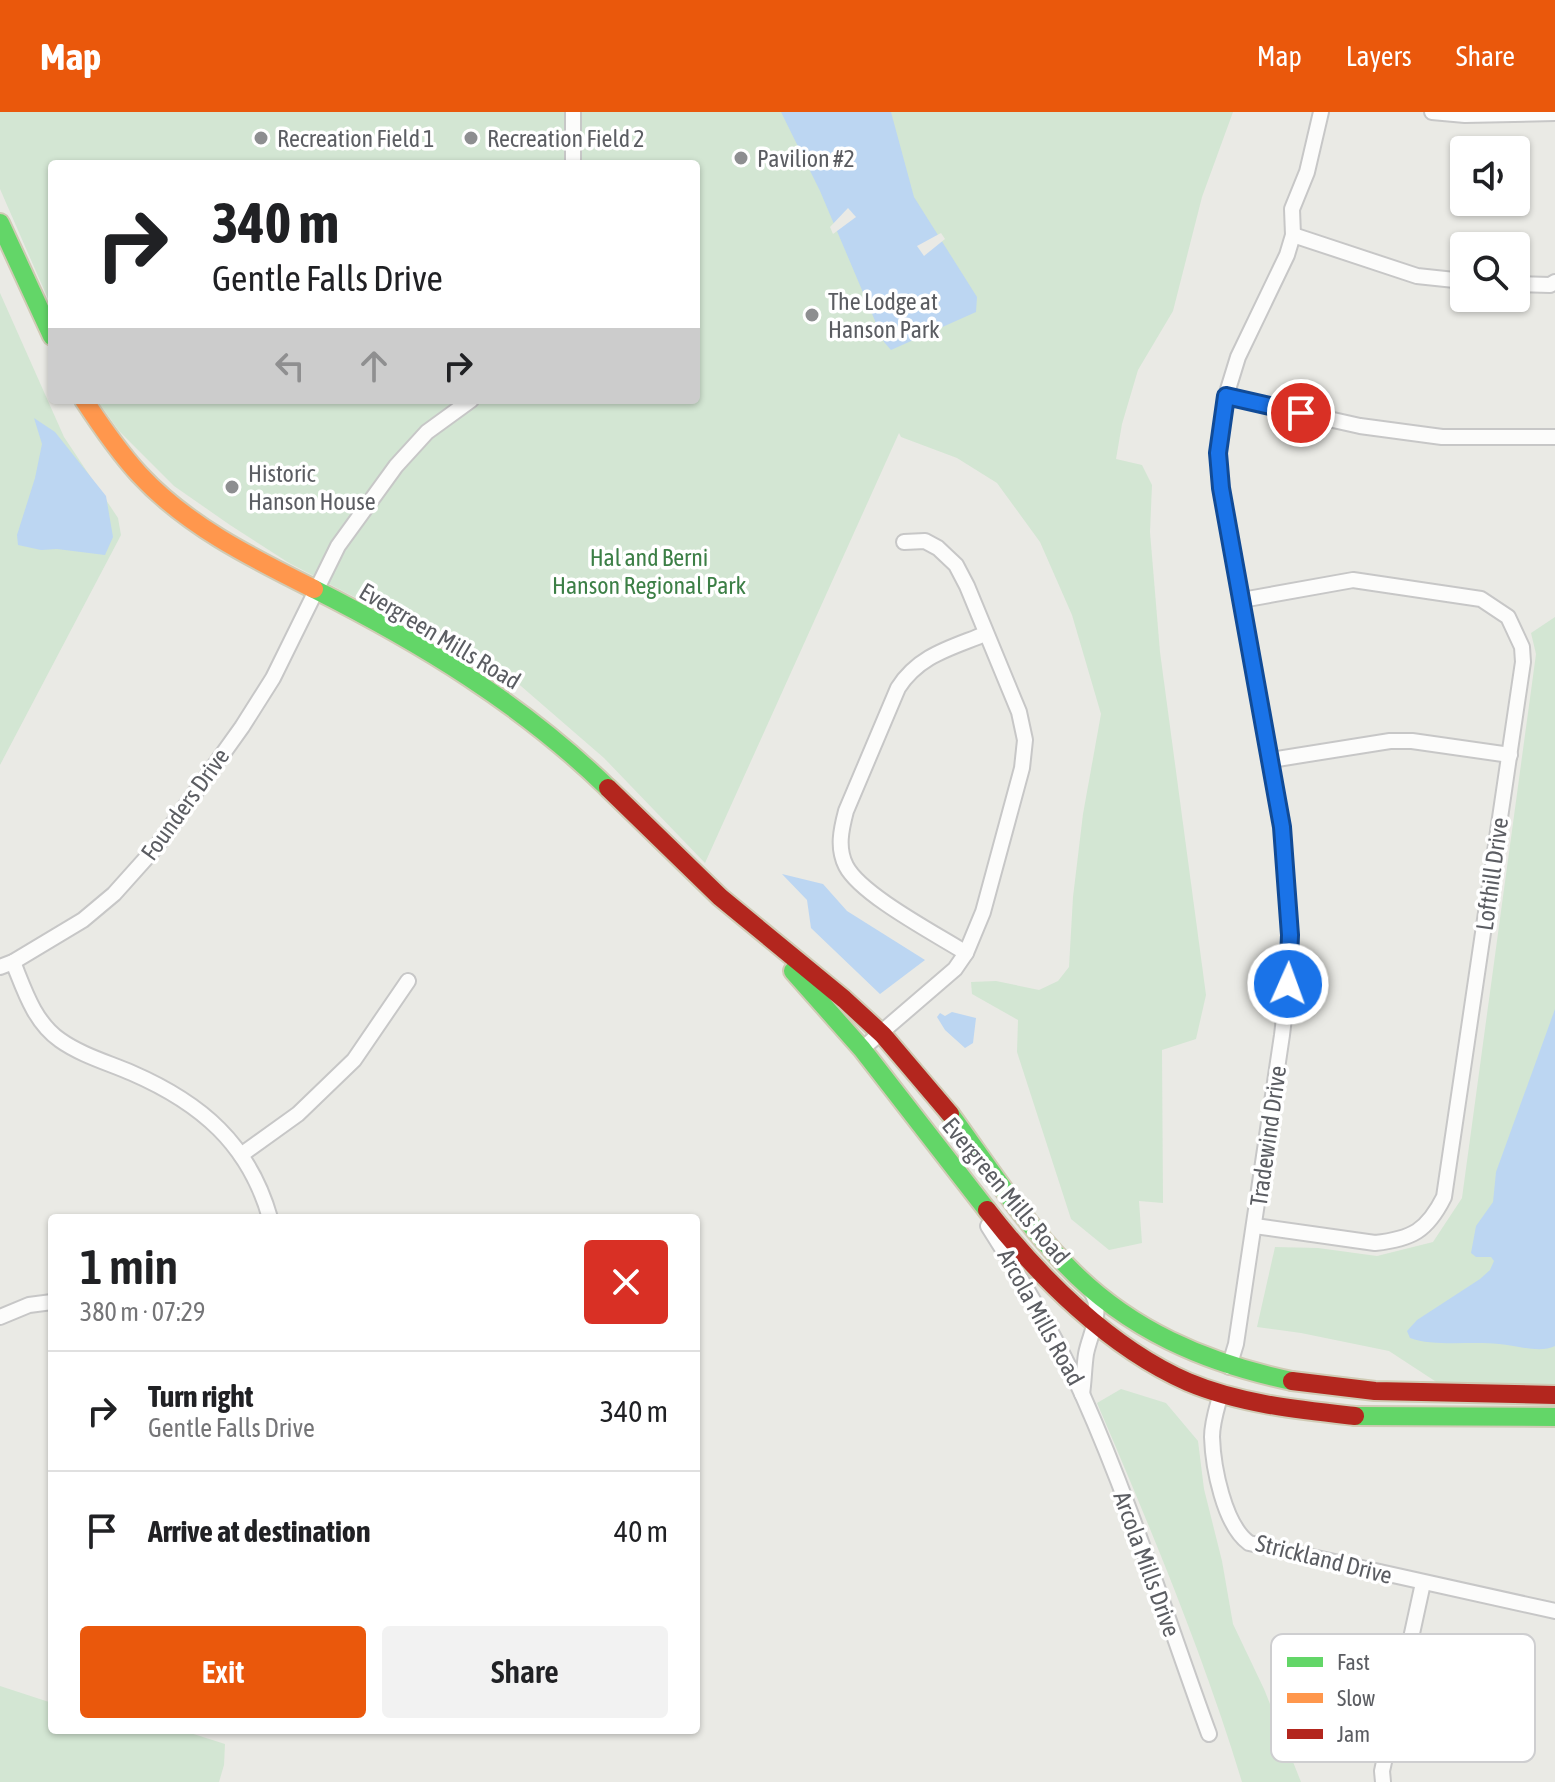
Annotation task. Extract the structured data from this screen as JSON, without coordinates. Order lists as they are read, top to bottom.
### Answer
{
  "streets": {
    "main road": ["Evergreen Mills Road"],
    "street": [
      "Founders Drive",
      "Lofthill Drive",
      "Tradewind Drive",
      "Arcola Mills Road",
      "Strickland Drive",
      "Arcola Mills Drive"
    ]
  },
  "crossings": [
    ["Evergreen Mills Road", "Founders Drive"],
    ["Evergreen Mills Road", "Tradewind Drive"],
    ["Evergreen Mills Road", "Arcola Mills Road"],
    ["Evergreen Mills Road", "Strickland Drive"],
    ["Lofthill Drive", "Tradewind Drive"],
    ["Arcola Mills Road", "Arcola Mills Drive"]
  ],
  "parks": ["Hal and Berni Hanson Regional Park"],
  "places": [
    "Recreation Field 1",
    "Recreation Field 2",
    "Pavilion #2",
    "The Lodge at Hanson Park",
    "Historic Hanson House"
  ],
  "legend": ["Fast", "Slow", "Jam"],
  "page": {
    "header": "Map",
    "nav": ["Map", "Layers", "Share"],
    "turn": ["340 m", "Gentle Falls Drive"],
    "heading": ["1 min", "380 m · 07:29"],
    "list": [
      {
        "name": "Turn right",
        "note": "Gentle Falls Drive",
        "value": "340 m"
      },
      {
        "name": "Arrive at destination",
        "value": "40 m"
      }
    ],
    "buttons": ["Exit", "Share"]
  }
}
